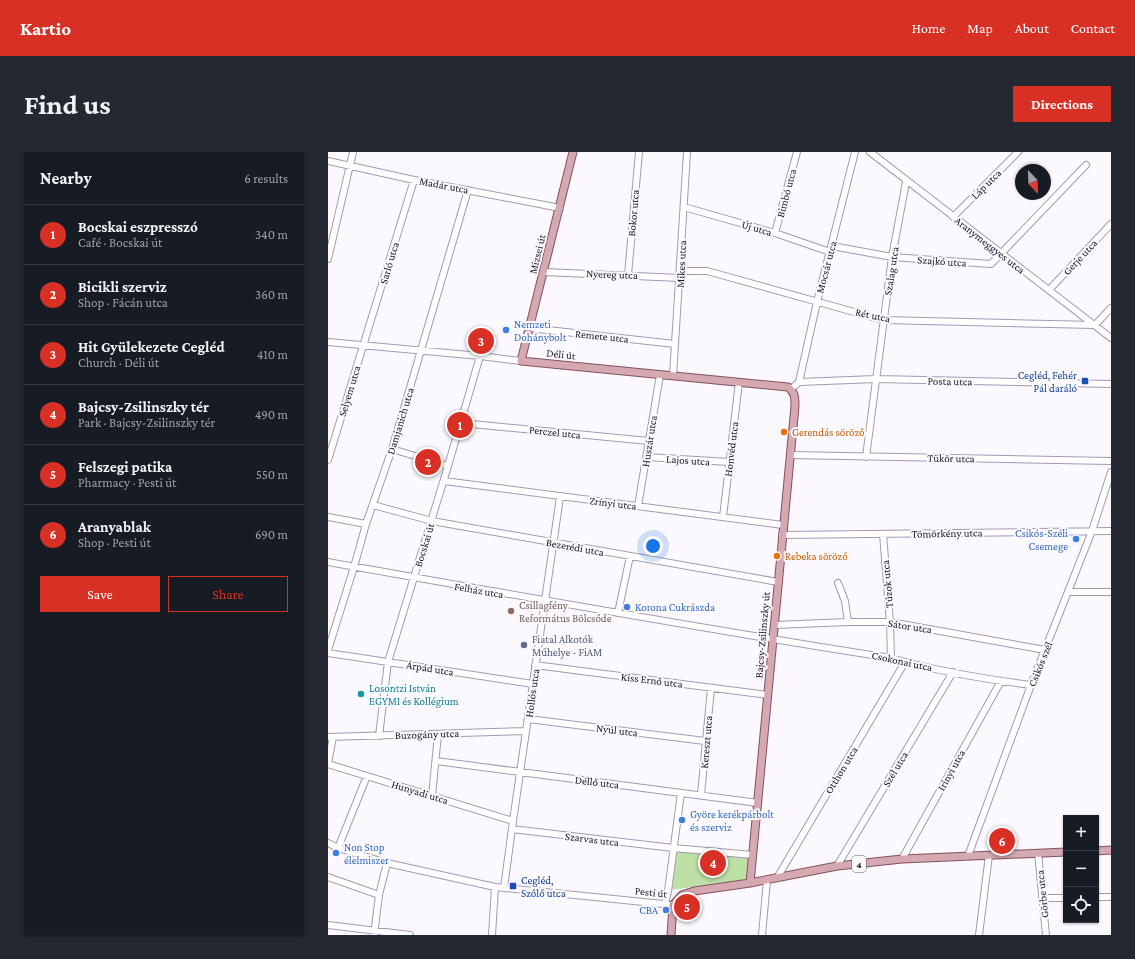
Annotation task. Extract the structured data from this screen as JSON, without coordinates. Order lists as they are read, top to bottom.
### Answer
{
  "streets": {
    "main road": [
      "Mizsei út",
      "Déli út",
      "Bajcsy-Zsilinszky út",
      "4",
      "Pesti út"
    ],
    "street": [
      "Láp utca",
      "Madár utca",
      "Bimbó utca",
      "Bokor utca",
      "Új utca",
      "Aranymeggyes utca",
      "Gerje utca",
      "Szajkó utca",
      "Sarló utca",
      "Mikes utca",
      "Mocsár utca",
      "Szalag utca",
      "Nyereg utca",
      "Rét utca",
      "Remete utca",
      "Posta utca",
      "Selyem utca",
      "Damjanich utca",
      "Perczel utca",
      "Huszár utca",
      "Honvéd utca",
      "Tükör utca",
      "Lajos utca",
      "Zrínyi utca",
      "Tömörkény utca",
      "Bocskai út",
      "Bezerédi utca",
      "Túzok utca",
      "Felház utca",
      "Sátor utca",
      "Csokonai utca",
      "Csikós szél",
      "Árpád utca",
      "Kiss Ernő utca",
      "Hollós utca",
      "Nyúl utca",
      "Buzogány utca",
      "Kereszt utca",
      "Szél utca",
      "Otthon utca",
      "Irinyi utca",
      "Déllő utca",
      "Hunyadi utca",
      "Szarvas utca",
      "Görbe utca"
    ]
  },
  "crossings": [
    ["Láp utca", "Aranymeggyes utca"],
    ["Madár utca", "Mizsei út"],
    ["Madár utca", "Sarló utca"],
    ["Madár utca", "Damjanich utca"],
    ["Bimbó utca", "Új utca"],
    ["Bokor utca", "Nyereg utca"],
    ["Új utca", "Szajkó utca"],
    ["Új utca", "Mikes utca"],
    ["Új utca", "Mocsár utca"],
    ["Aranymeggyes utca", "Gerje utca"],
    ["Aranymeggyes utca", "Szajkó utca"],
    ["Aranymeggyes utca", "Szalag utca"],
    ["Aranymeggyes utca", "Rét utca"],
    ["Mizsei út", "Nyereg utca"],
    ["Mizsei út", "Remete utca"],
    ["Mizsei út", "Déli út"],
    ["Szajkó utca", "Mocsár utca"],
    ["Szajkó utca", "Szalag utca"],
    ["Sarló utca", "Déli út"],
    ["Sarló utca", "Selyem utca"],
    ["Mikes utca", "Nyereg utca"],
    ["Mikes utca", "Rét utca"],
    ["Mikes utca", "Remete utca"],
    ["Mikes utca", "Déli út"],
    ["Mocsár utca", "Rét utca"],
    ["Mocsár utca", "Posta utca"],
    ["Szalag utca", "Rét utca"],
    ["Szalag utca", "Posta utca"],
    ["Szalag utca", "Tükör utca"],
    ["Déli út", "Selyem utca"],
    ["Déli út", "Damjanich utca"],
    ["Déli út", "Huszár utca"],
    ["Déli út", "Honvéd utca"],
    ["Déli út", "Bocskai út"],
    ["Déli út", "Bajcsy-Zsilinszky út"],
    ["Damjanich utca", "Bezerédi utca"],
    ["Damjanich utca", "Felház utca"],
    ["Perczel utca", "Huszár utca"],
    ["Perczel utca", "Bocskai út"],
    ["Huszár utca", "Lajos utca"],
    ["Huszár utca", "Zrínyi utca"],
    ["Honvéd utca", "Lajos utca"],
    ["Honvéd utca", "Zrínyi utca"],
    ["Tükör utca", "Bajcsy-Zsilinszky út"],
    ["Zrínyi utca", "Bocskai út"],
    ["Zrínyi utca", "Bajcsy-Zsilinszky út"],
    ["Zrínyi utca", "Hollós utca"],
    ["Tömörkény utca", "Túzok utca"],
    ["Tömörkény utca", "Bajcsy-Zsilinszky út"],
    ["Tömörkény utca", "Csikós szél"],
    ["Bocskai út", "Bezerédi utca"],
    ["Bocskai út", "Felház utca"],
    ["Bocskai út", "Árpád utca"],
    ["Bocskai út", "Buzogány utca"],
    ["Bezerédi utca", "Bajcsy-Zsilinszky út"],
    ["Bezerédi utca", "Hollós utca"],
    ["Túzok utca", "Sátor utca"],
    ["Túzok utca", "Csokonai utca"],
    ["Felház utca", "Bajcsy-Zsilinszky út"],
    ["Felház utca", "Csokonai utca"],
    ["Felház utca", "Hollós utca"],
    ["Sátor utca", "Bajcsy-Zsilinszky út"],
    ["Sátor utca", "Csikós szél"],
    ["Bajcsy-Zsilinszky út", "Csokonai utca"],
    ["Bajcsy-Zsilinszky út", "Kiss Ernő utca"],
    ["Bajcsy-Zsilinszky út", "Déllő utca"],
    ["Bajcsy-Zsilinszky út", "Szarvas utca"],
    ["Bajcsy-Zsilinszky út", "Pesti út"],
    ["Csokonai utca", "Csikós szél"],
    ["Csokonai utca", "Szél utca"],
    ["Csokonai utca", "Otthon utca"],
    ["Csokonai utca", "Irinyi utca"],
    ["Csikós szél", "Pesti út"],
    ["Árpád utca", "Hollós utca"],
    ["Kiss Ernő utca", "Hollós utca"],
    ["Kiss Ernő utca", "Kereszt utca"],
    ["Hollós utca", "Nyúl utca"],
    ["Hollós utca", "Buzogány utca"],
    ["Hollós utca", "Déllő utca"],
    ["Hollós utca", "Hunyadi utca"],
    ["Hollós utca", "Szarvas utca"],
    ["Hollós utca", "Pesti út"],
    ["Nyúl utca", "Kereszt utca"],
    ["Kereszt utca", "Déllő utca"],
    ["Szél utca", "Pesti út"],
    ["Otthon utca", "Pesti út"],
    ["Irinyi utca", "Pesti út"],
    ["Pesti út", "Görbe utca"]
  ],
  "places": {
    "other": [
      "Nemzeti Dohánybolt",
      "Gerendás söröző",
      "Csikós-Széli Csemege",
      "Rebeka söröző",
      "Korona Cukrászda",
      "Csillagfény Református Bölcsőde",
      "Fiatal Alkotók Műhelye - FiAM",
      "Losontzi István EGYMI és Kollégium",
      "Györe kerékpárbolt és szerviz",
      "Non Stop élelmiszer",
      "CBA"
    ],
    "transit": ["Cegléd, Fehér Pál daráló", "Cegléd, Szőlő utca"]
  },
  "north": "bottom right",
  "page": {
    "header": "Kartio",
    "nav": [
      "Home",
      "Map",
      "About",
      "Contact"
    ],
    "buttons": [
      "Directions",
      ["Save", "Share"]
    ],
    "title": "Find us",
    "heading": ["Nearby", "6 results"],
    "list": [
      {
        "mark": "1",
        "name": "Bocskai eszpresszó",
        "note": "Café · Bocskai út",
        "value": "340 m"
      },
      {
        "mark": "2",
        "name": "Bicikli szerviz",
        "note": "Shop · Fácán utca",
        "value": "360 m"
      },
      {
        "mark": "3",
        "name": "Hit Gyülekezete Cegléd",
        "note": "Church · Déli út",
        "value": "410 m"
      },
      {
        "mark": "4",
        "name": "Bajcsy-Zsilinszky tér",
        "note": "Park · Bajcsy-Zsilinszky tér",
        "value": "490 m"
      },
      {
        "mark": "5",
        "name": "Felszegi patika",
        "note": "Pharmacy · Pesti út",
        "value": "550 m"
      },
      {
        "mark": "6",
        "name": "Aranyablak",
        "note": "Shop · Pesti út",
        "value": "690 m"
      }
    ],
    "pins": [
      "3",
      "1",
      "2",
      "6",
      "4",
      "5"
    ],
    "map_buttons": ["+", "−"]
  }
}
